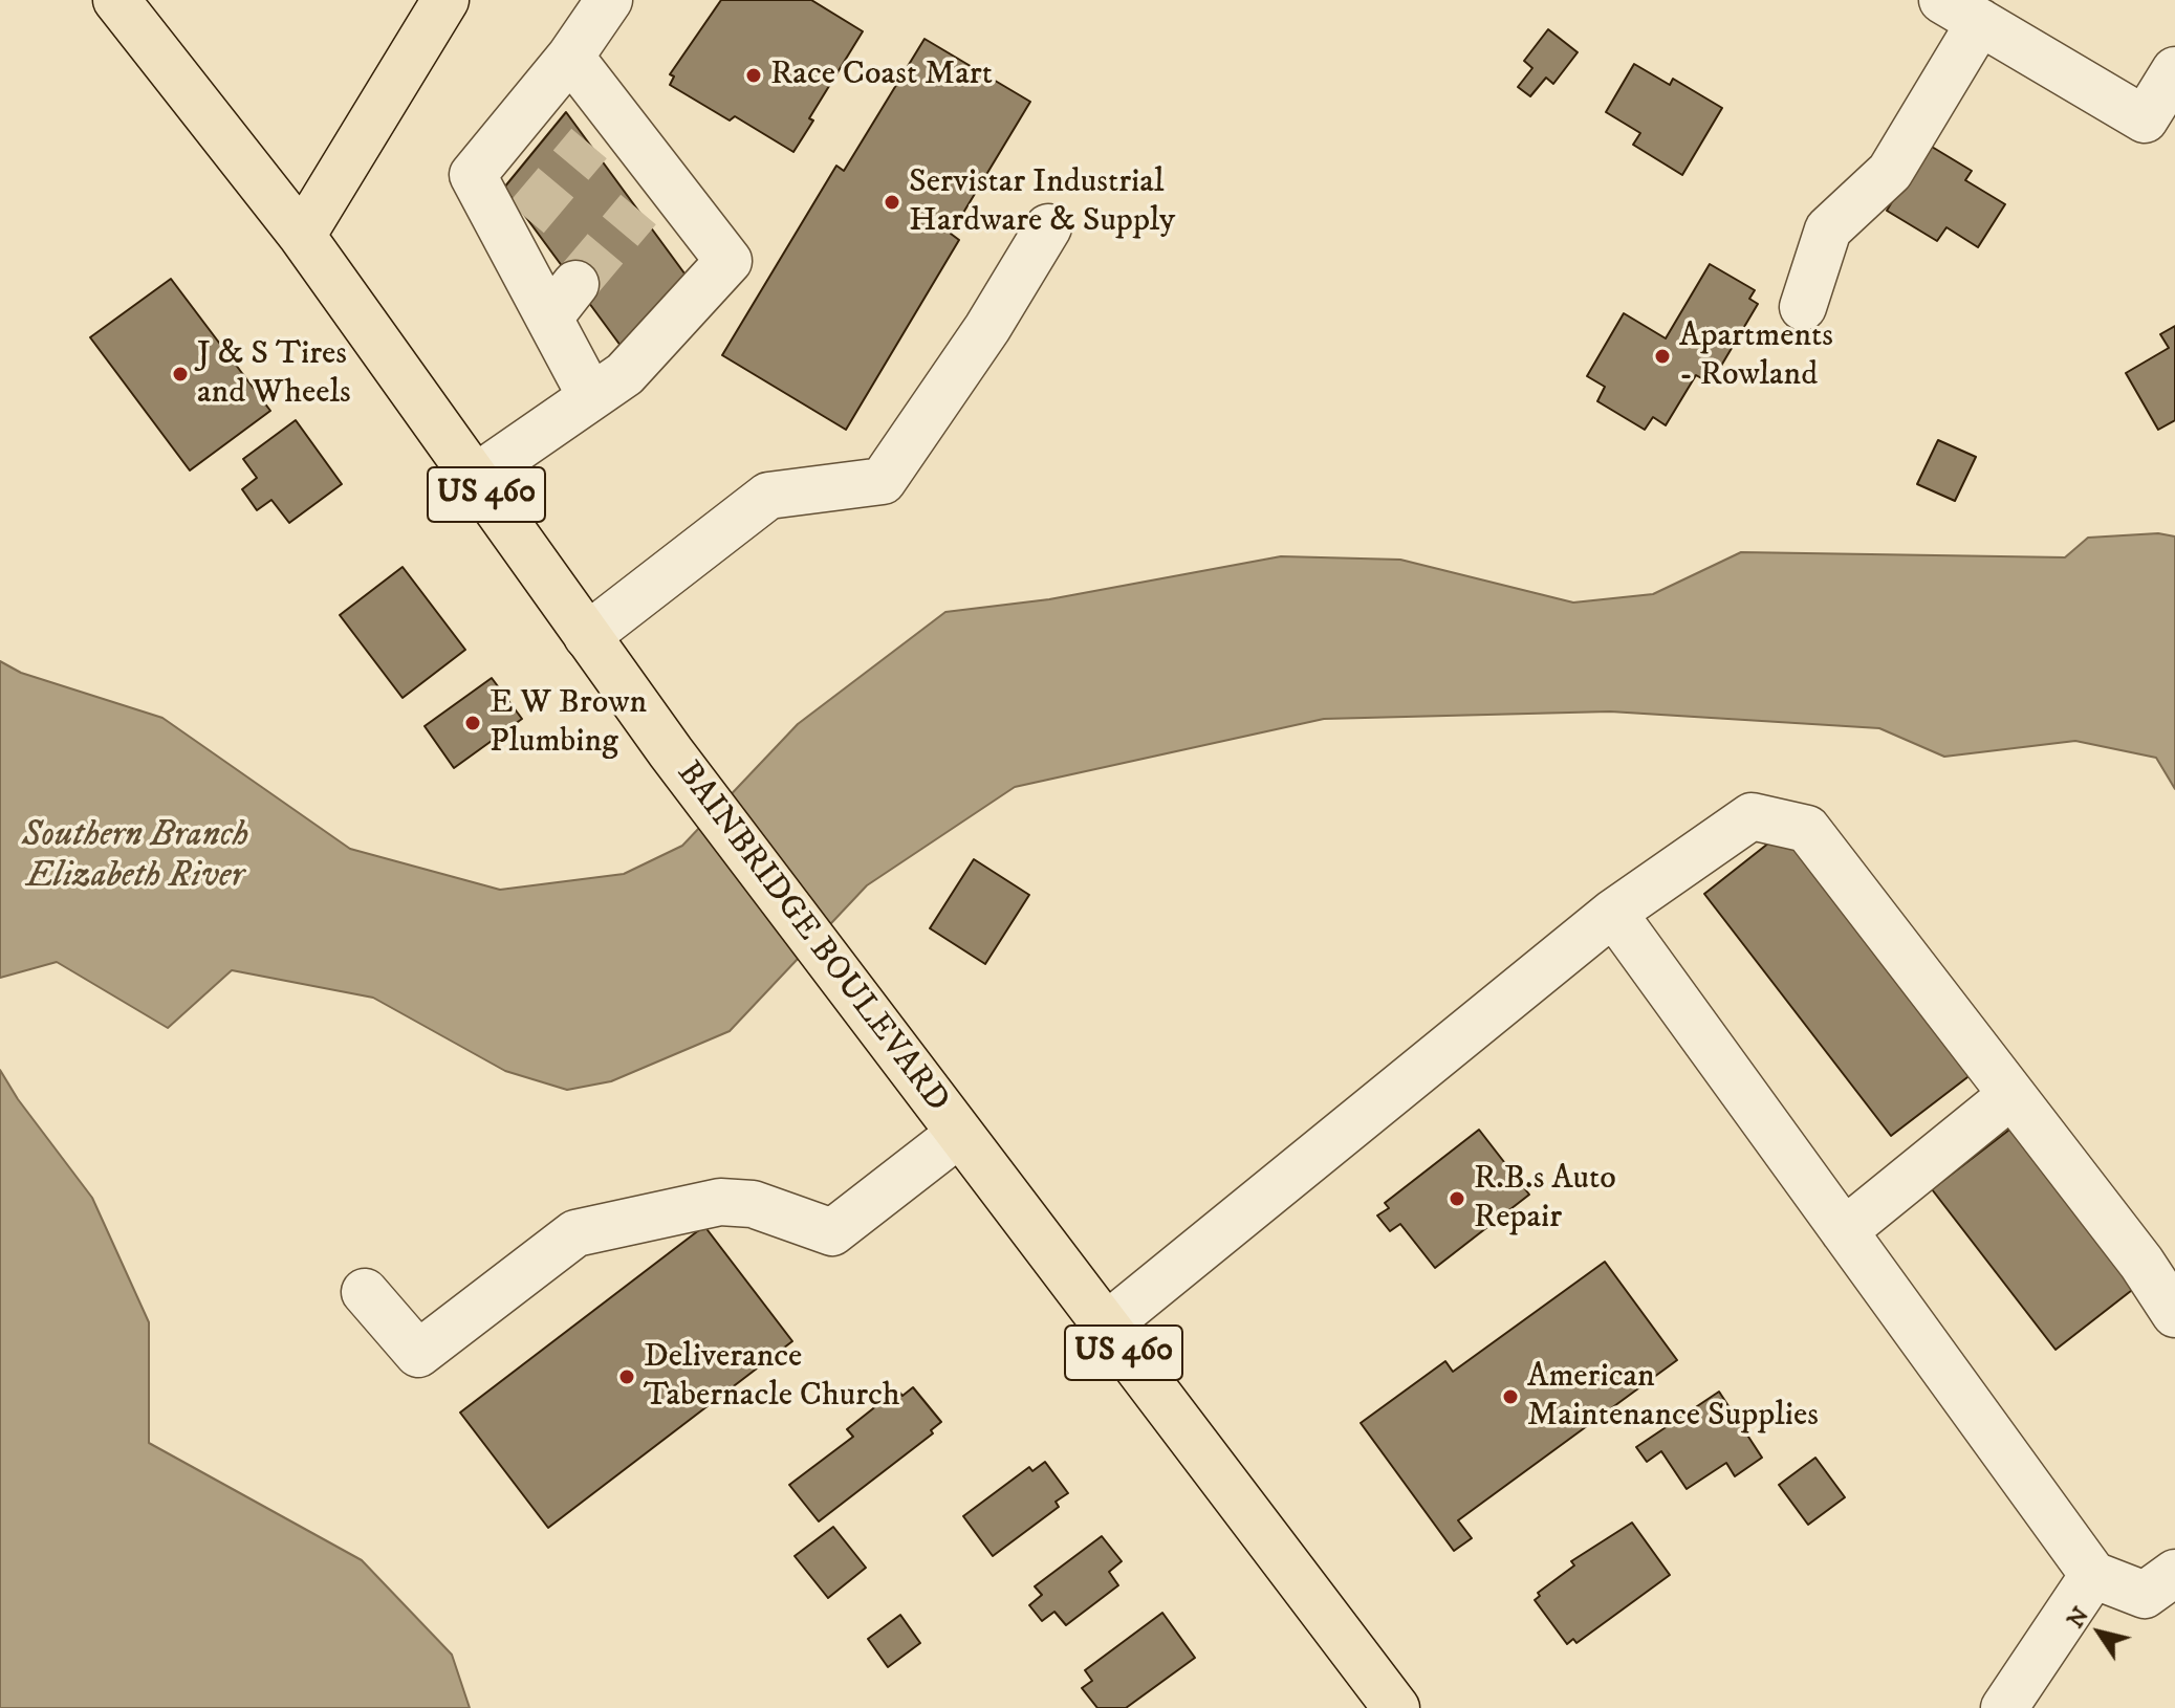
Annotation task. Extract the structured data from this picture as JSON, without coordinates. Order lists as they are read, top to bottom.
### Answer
{
  "streets": {
    "main road": ["US 460", "BAINBRIDGE BOULEVARD"]
  },
  "water": ["Southern Branch Elizabeth River"],
  "places": [
    "Race Coast Mart",
    "Servistar Industrial Hardware & Supply",
    "Apartments - Rowland",
    "J & S Tires and Wheels",
    "E W Brown Plumbing",
    "R.B.s Auto Repair",
    "Deliverance Tabernacle Church",
    "American Maintenance Supplies"
  ],
  "north": "top left"
}
